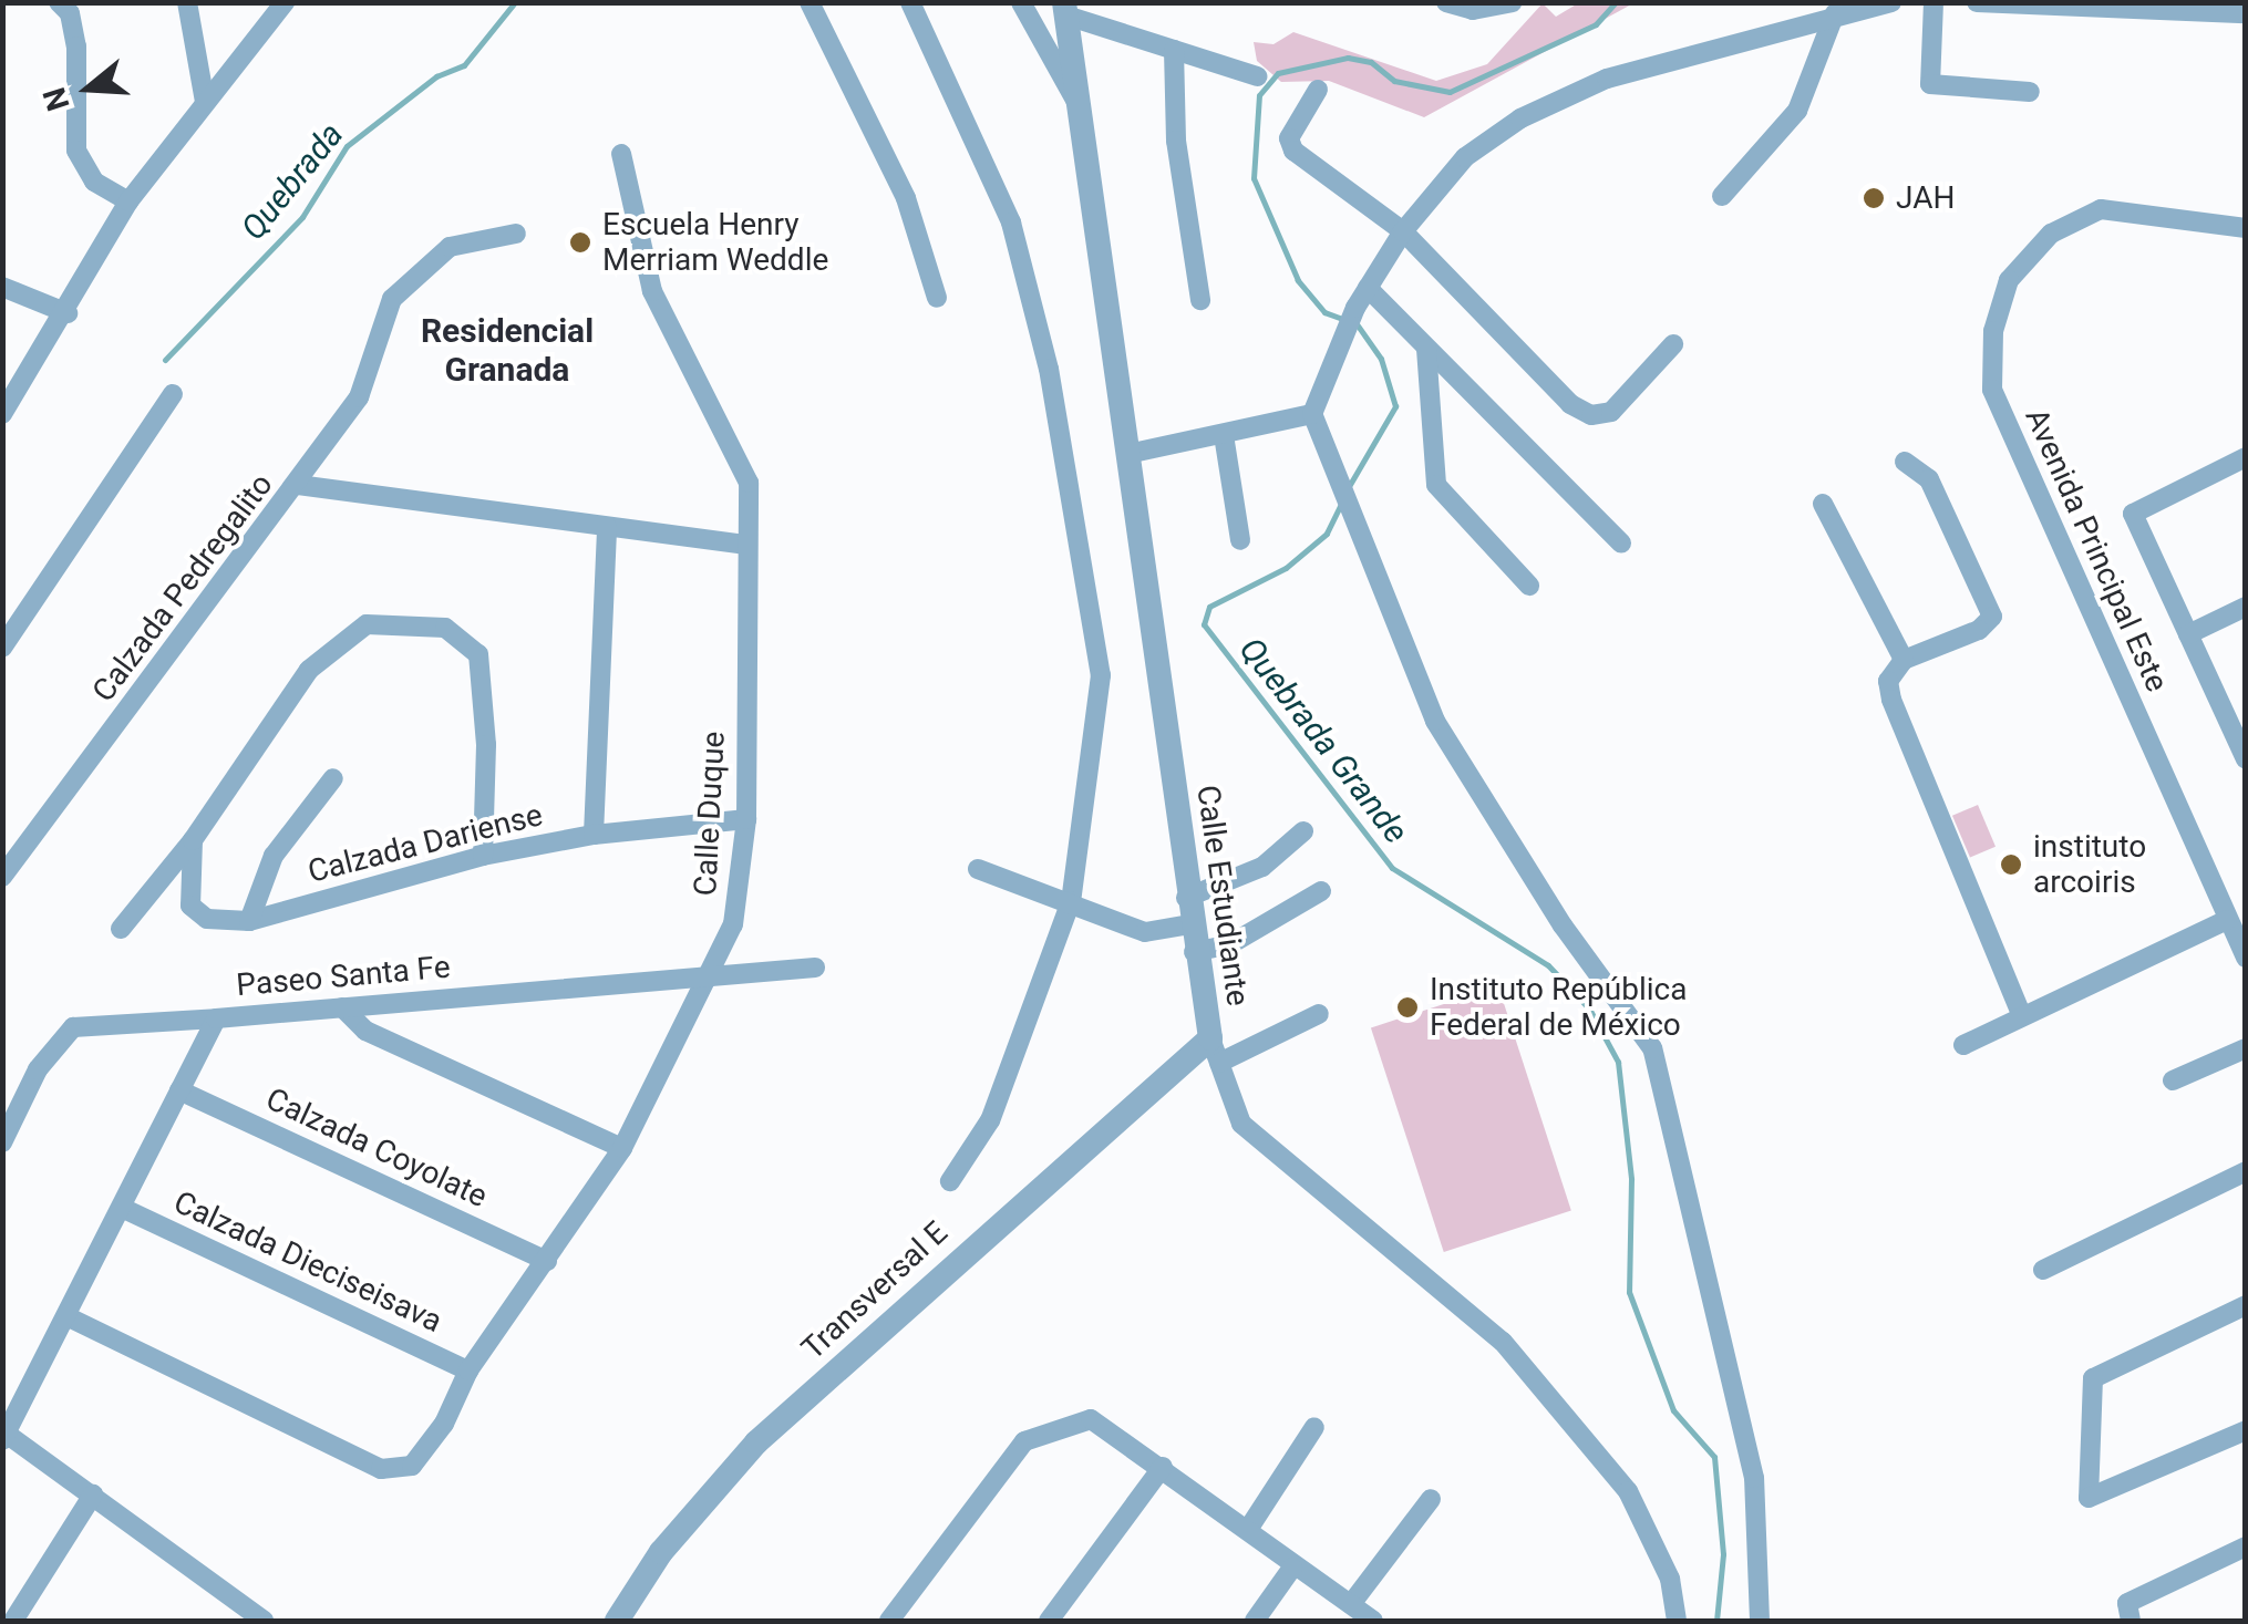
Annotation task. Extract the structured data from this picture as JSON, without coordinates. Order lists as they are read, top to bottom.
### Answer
{
  "streets": {
    "street": [
      "Avenida Principal Este",
      "Calzada Pedregalito",
      "Calle Duque",
      "Calzada Dariense",
      "Calle Estudiante",
      "Paseo Santa Fe",
      "Calzada Coyolate",
      "Calzada Dieciseisava",
      "Transversal E"
    ]
  },
  "crossings": [
    ["Calzada Pedregalito", "Calle Duque"],
    ["Calle Duque", "Calzada Dariense"],
    ["Calle Duque", "Paseo Santa Fe"],
    ["Calle Duque", "Calzada Coyolate"],
    ["Calle Duque", "Calzada Dieciseisava"],
    ["Calle Estudiante", "Transversal E"],
    ["Paseo Santa Fe", "Calzada Coyolate"],
    ["Paseo Santa Fe", "Calzada Dieciseisava"]
  ],
  "districts": ["Residencial Granada"],
  "water": ["Quebrada", "Quebrada Grande"],
  "places": [
    "JAH",
    "Escuela Henry Merriam Weddle",
    "instituto arcoiris",
    "Instituto República Federal de México"
  ],
  "north": "left"
}
